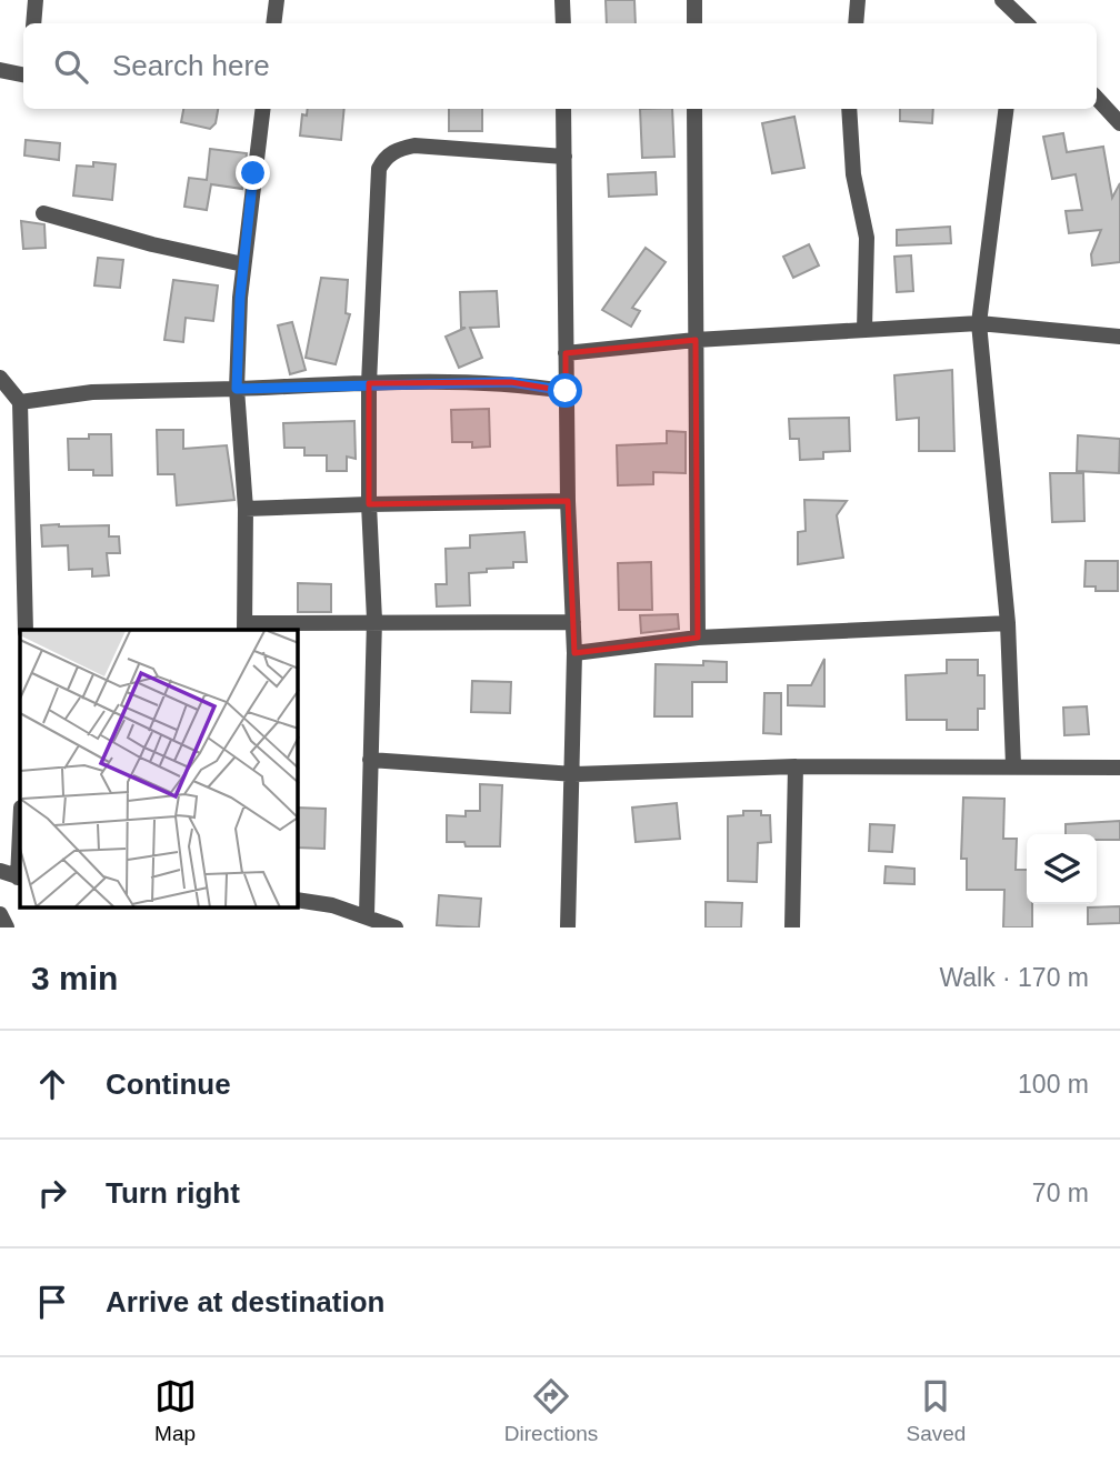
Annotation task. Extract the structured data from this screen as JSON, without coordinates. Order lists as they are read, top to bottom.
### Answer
{
  "page": {
    "search": "Search here",
    "heading": ["3 min", "Walk · 170 m"],
    "list": [
      ["Continue", "100 m"],
      ["Turn right", "70 m"],
      "Arrive at destination"
    ],
    "nav": ["Map", "Directions", "Saved"]
  }
}
